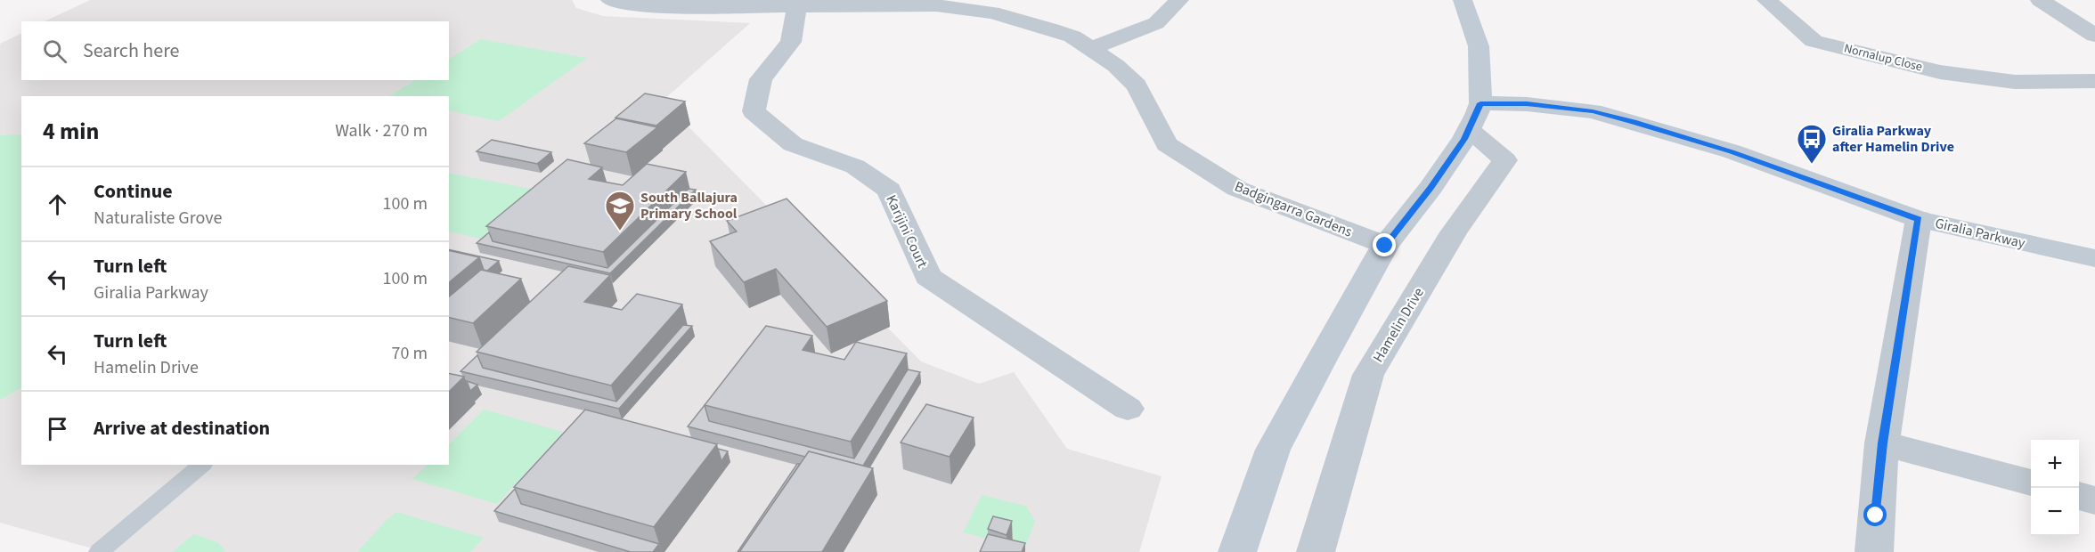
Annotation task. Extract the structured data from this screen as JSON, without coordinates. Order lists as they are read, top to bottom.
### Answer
{
  "streets": {
    "street": [
      "Nornalup Close",
      "Badgingarra Gardens",
      "Karijini Court",
      "Giralia Parkway",
      "Hamelin Drive"
    ]
  },
  "crossings": [
    ["Badgingarra Gardens", "Karijini Court"],
    ["Giralia Parkway", "Hamelin Drive"]
  ],
  "places": {
    "bus stop": ["Giralia Parkway after Hamelin Drive"],
    "school or university": ["South Ballajura Primary School"]
  },
  "page": {
    "search": "Search here",
    "heading": ["4 min", "Walk · 270 m"],
    "list": [
      ["Continue", "Naturaliste Grove", "100 m"],
      ["Turn left", "Giralia Parkway", "100 m"],
      ["Turn left", "Hamelin Drive", "70 m"],
      "Arrive at destination"
    ],
    "map_buttons": ["+", "−"]
  }
}
